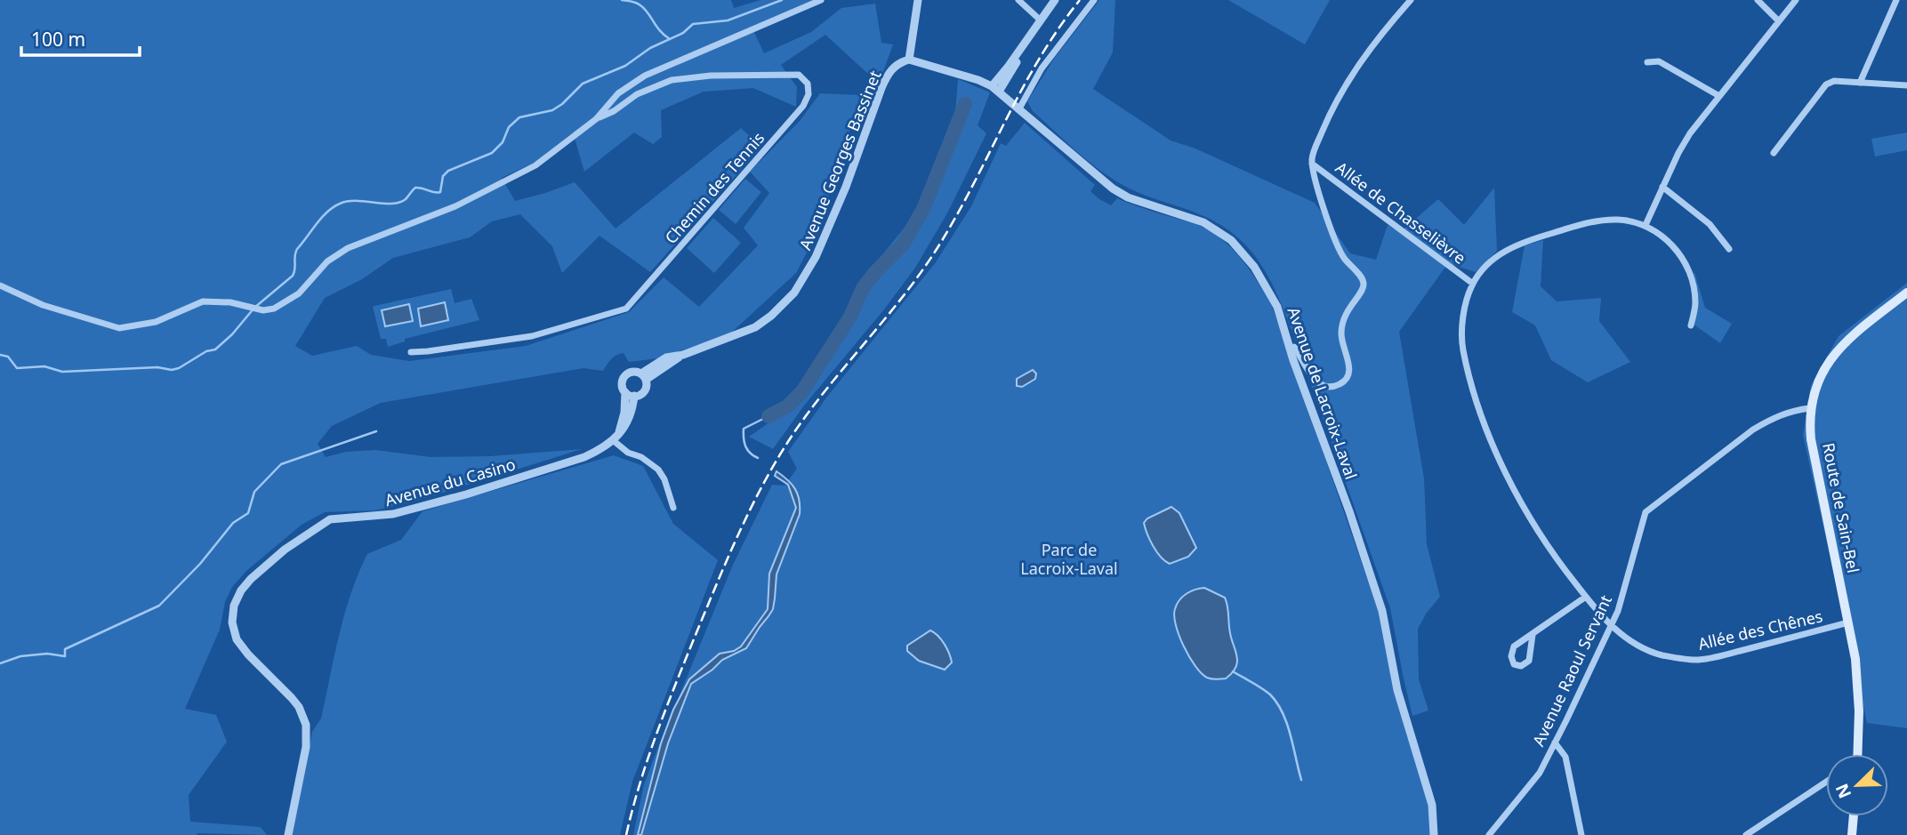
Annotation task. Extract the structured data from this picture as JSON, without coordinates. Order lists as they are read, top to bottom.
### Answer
{
  "streets": {
    "main road": ["Route de Sain-Bel"],
    "street": [
      "Avenue Georges Bassinet",
      "Chemin des Tennis",
      "Allée de Chasselièvre",
      "Avenue de Lacroix-Laval",
      "Avenue du Casino",
      "Allée des Chênes",
      "Avenue Raoul Servant"
    ]
  },
  "crossings": [
    ["Avenue Georges Bassinet", "Avenue de Lacroix-Laval"],
    ["Avenue Georges Bassinet", "Avenue du Casino"],
    ["Allée de Chasselièvre", "Allée des Chênes"],
    ["Route de Sain-Bel", "Allée des Chênes"],
    ["Route de Sain-Bel", "Avenue Raoul Servant"],
    ["Allée des Chênes", "Avenue Raoul Servant"]
  ],
  "parks": ["Parc de Lacroix-Laval"],
  "scale_bar": "100 m",
  "north": "bottom left"
}
